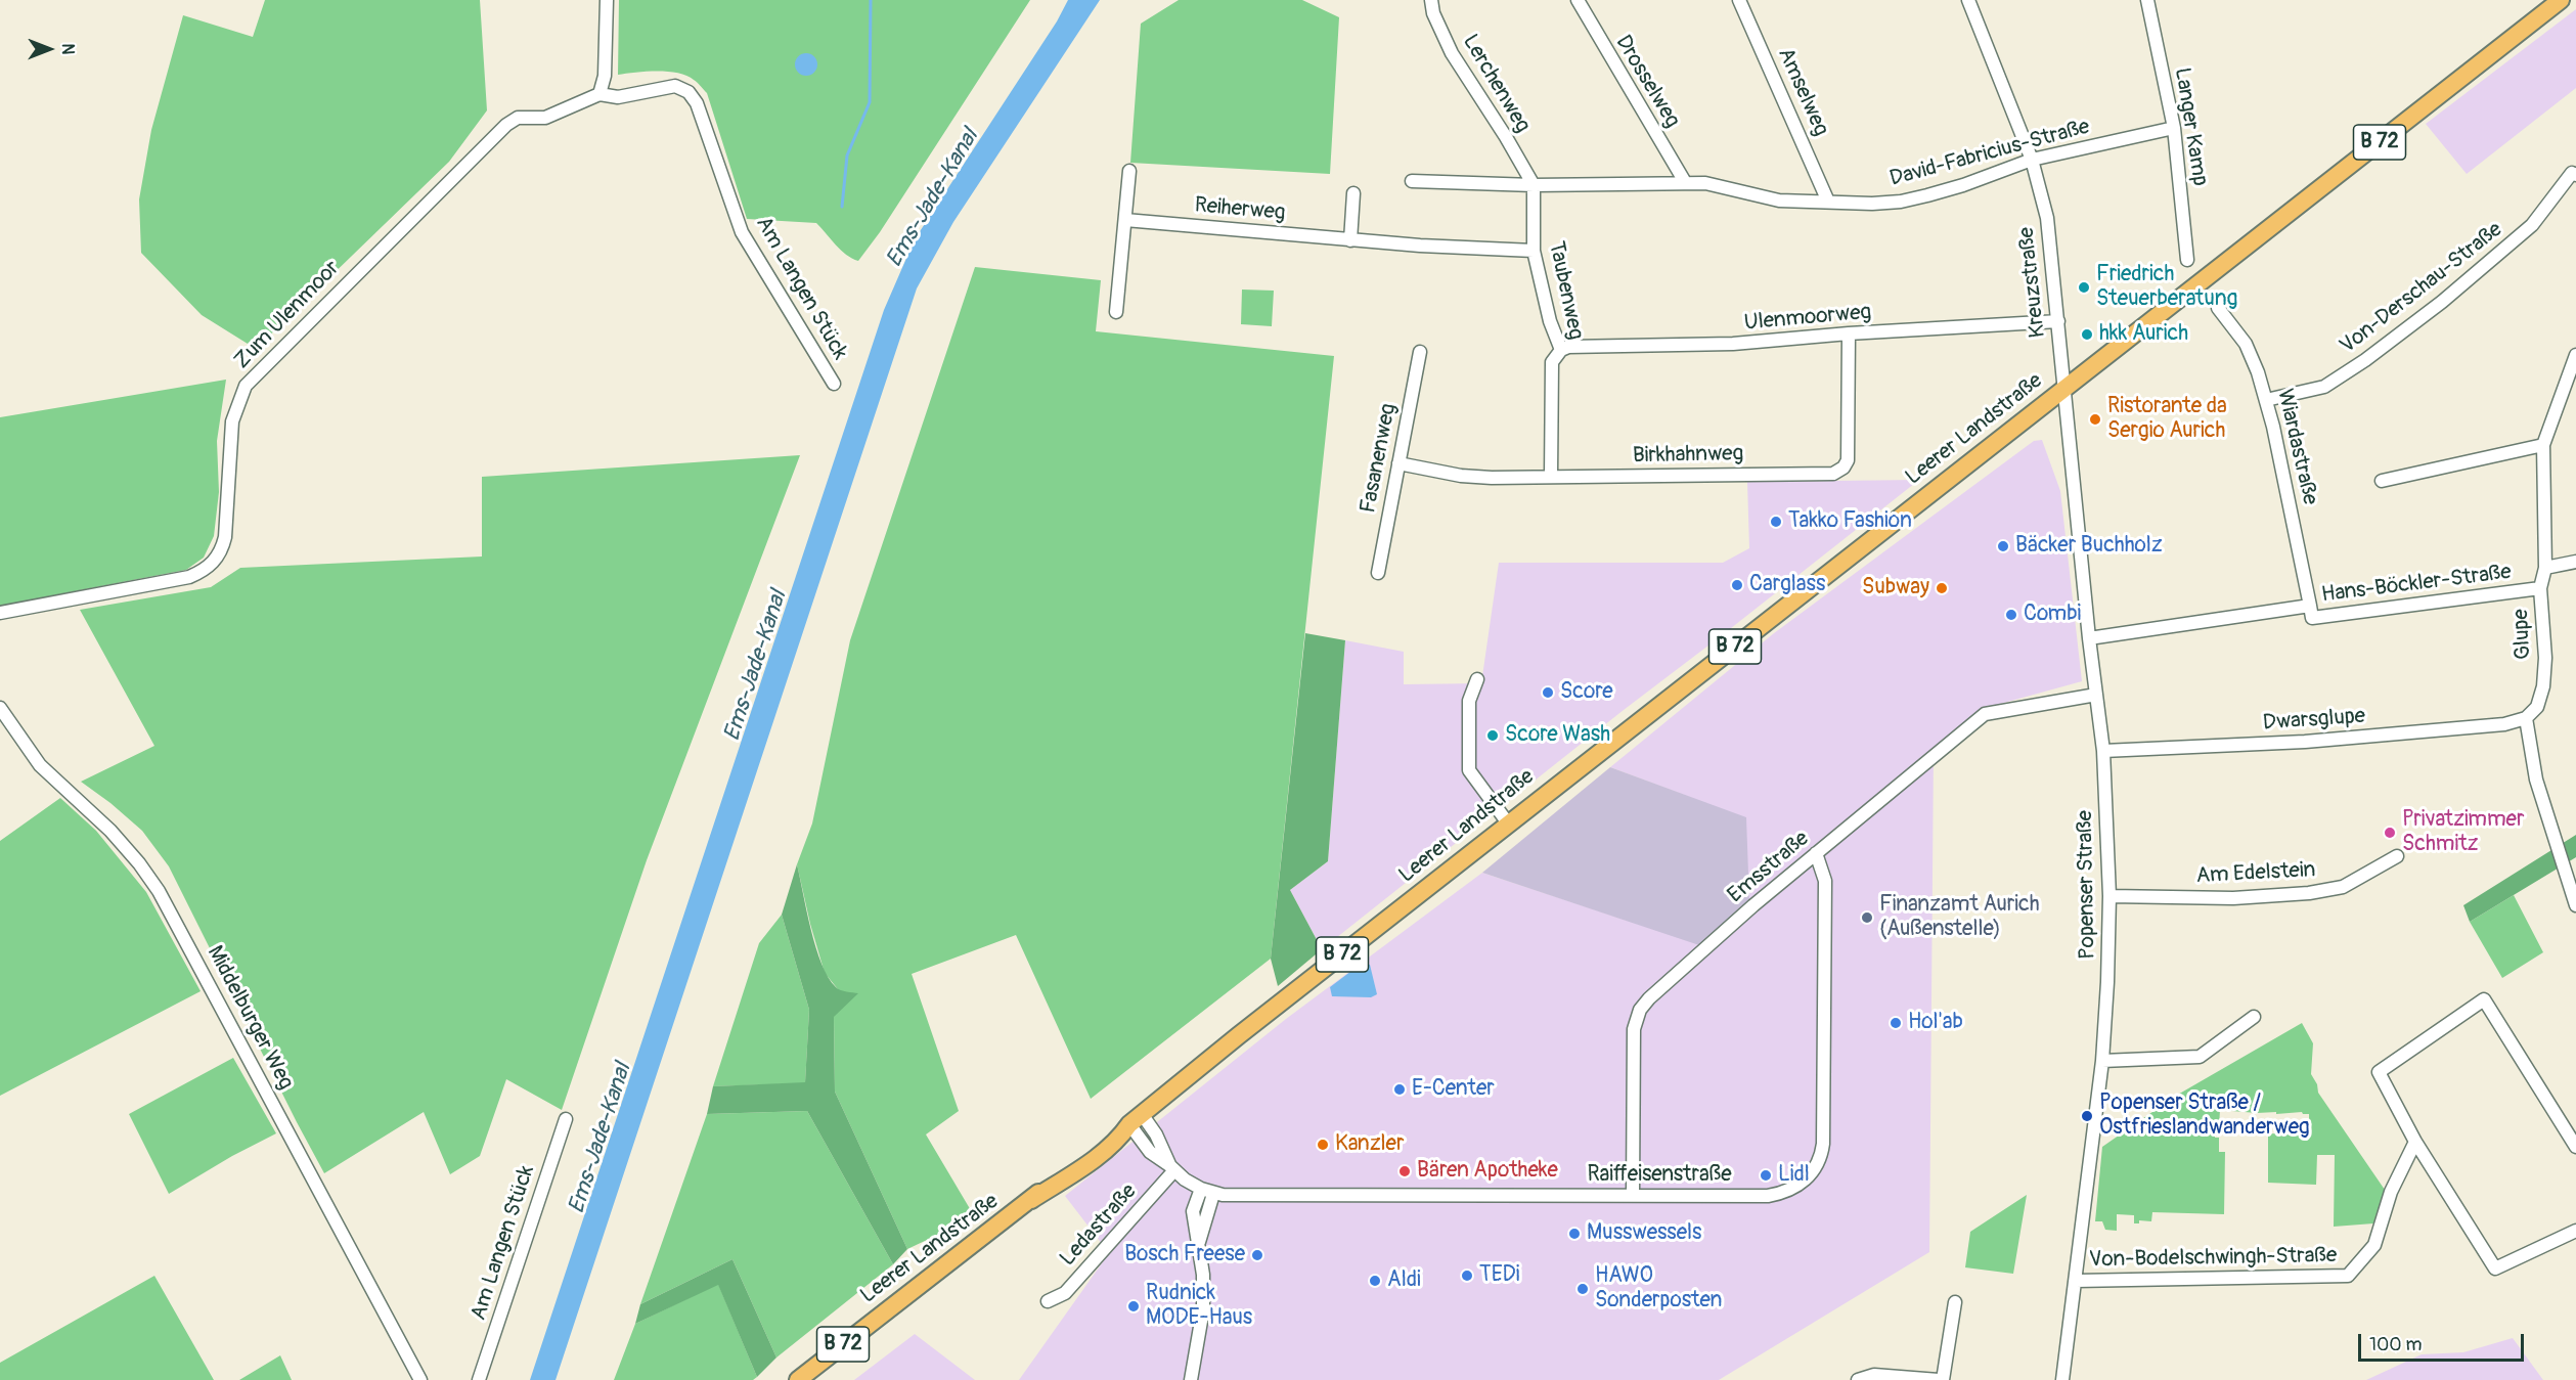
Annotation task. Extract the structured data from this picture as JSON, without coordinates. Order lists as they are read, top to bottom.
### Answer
{
  "streets": {
    "main road": ["B 72", "Leerer Landstraße"],
    "street": [
      "Drosselweg",
      "Lerchenweg",
      "Amselweg",
      "Langer Kamp",
      "David-Fabricius-Straße",
      "Reiherweg",
      "Kreuzstraße",
      "Am Langen Stück",
      "Von-Derschau-Straße",
      "Taubenweg",
      "Zum Ulenmoor",
      "Ulenmoorweg",
      "Wiardastraße",
      "Birkhahnweg",
      "Fasanenweg",
      "Hans-Böckler-Straße",
      "Glupe",
      "Dwarsglupe",
      "Emsstraße",
      "Am Edelstein",
      "Popenser Straße",
      "Middelburger Weg",
      "Raiffeisenstraße",
      "Ledastraße",
      "Von-Bodelschwingh-Straße"
    ]
  },
  "crossings": [
    ["Drosselweg", "David-Fabricius-Straße"],
    ["Lerchenweg", "David-Fabricius-Straße"],
    ["Lerchenweg", "Taubenweg"],
    ["Amselweg", "David-Fabricius-Straße"],
    ["Langer Kamp", "David-Fabricius-Straße"],
    ["David-Fabricius-Straße", "Kreuzstraße"],
    ["David-Fabricius-Straße", "Taubenweg"],
    ["Reiherweg", "Taubenweg"],
    ["Kreuzstraße", "Ulenmoorweg"],
    ["Kreuzstraße", "Leerer Landstraße"],
    ["Kreuzstraße", "Popenser Straße"],
    ["Am Langen Stück", "Zum Ulenmoor"],
    ["Von-Derschau-Straße", "Wiardastraße"],
    ["Taubenweg", "Ulenmoorweg"],
    ["Taubenweg", "Birkhahnweg"],
    ["Ulenmoorweg", "Birkhahnweg"],
    ["Leerer Landstraße", "Popenser Straße"],
    ["Wiardastraße", "Hans-Böckler-Straße"],
    ["Birkhahnweg", "Fasanenweg"],
    ["Hans-Böckler-Straße", "Glupe"],
    ["Hans-Böckler-Straße", "Popenser Straße"],
    ["Glupe", "Dwarsglupe"],
    ["Dwarsglupe", "Popenser Straße"],
    ["Emsstraße", "Popenser Straße"],
    ["Emsstraße", "Raiffeisenstraße"],
    ["Am Edelstein", "Popenser Straße"],
    ["Popenser Straße", "Von-Bodelschwingh-Straße"]
  ],
  "water": ["Ems-Jade-Kanal"],
  "places": [
    "Friedrich Steuerberatung",
    "hkk Aurich",
    "Ristorante da Sergio Aurich",
    "Takko Fashion",
    "Bäcker Buchholz",
    "Carglass",
    "Subway",
    "Combi",
    "Score",
    "Score Wash",
    "Privatzimmer Schmitz",
    "Finanzamt Aurich (Außenstelle)",
    "Hol'ab",
    "E-Center",
    "Popenser Straße / Ostfrieslandwanderweg",
    "Kanzler",
    "Bären Apotheke",
    "Lidl",
    "Musswessels",
    "Bosch Freese",
    "TEDi",
    "Aldi",
    "HAWO Sonderposten",
    "Rudnick MODE-Haus"
  ],
  "scale_bar": "100 m",
  "north": "right"
}
